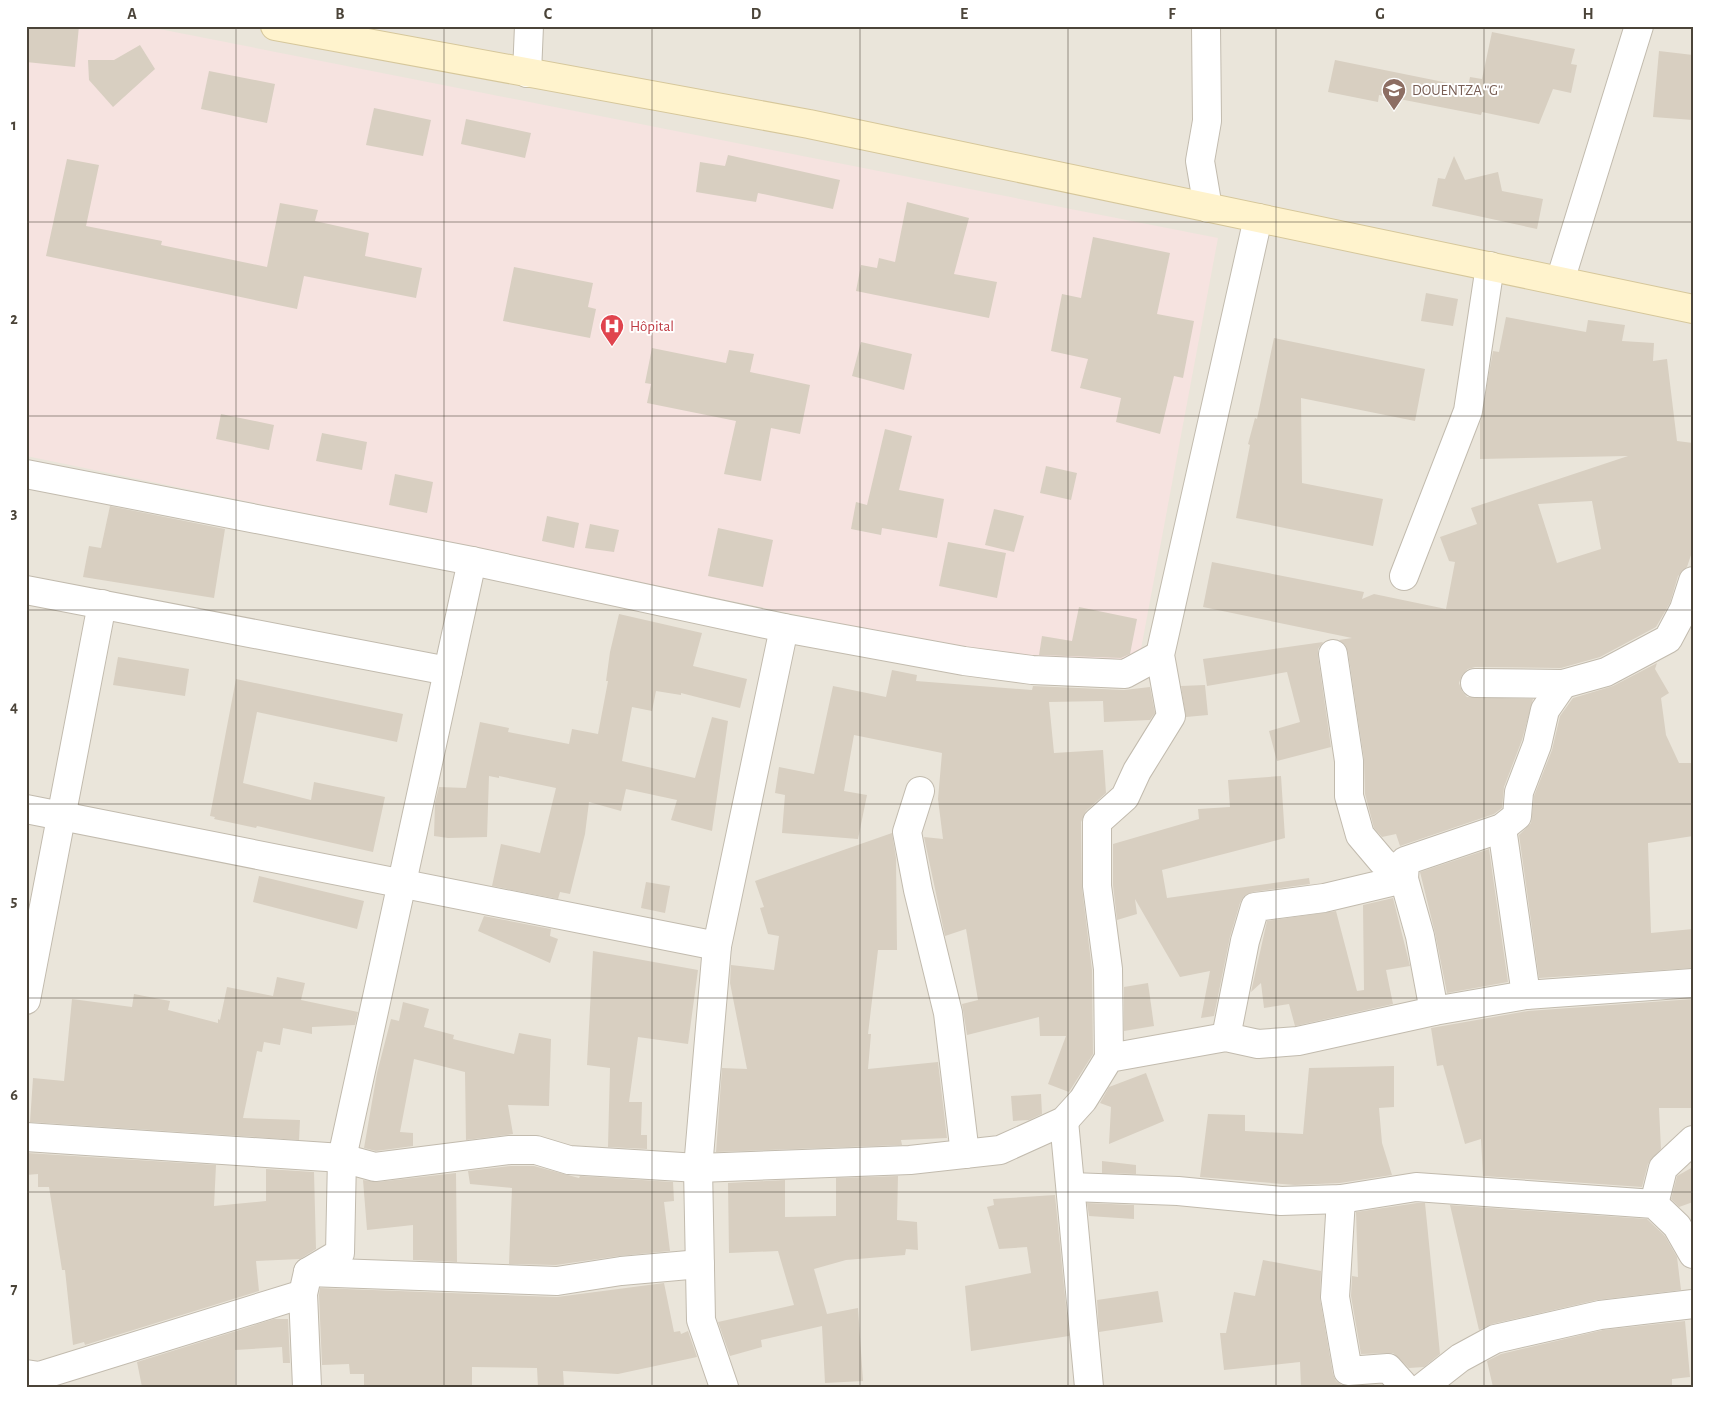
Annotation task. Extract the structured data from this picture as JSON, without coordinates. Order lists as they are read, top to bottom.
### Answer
{
  "places": {
    "school or university": ["DOUENTZA ''G''"],
    "hospital": ["Hôpital"]
  },
  "grid": {
    "columns": [
      "A",
      "B",
      "C",
      "D",
      "E",
      "F",
      "G",
      "H"
    ],
    "rows": [
      "1",
      "2",
      "3",
      "4",
      "5",
      "6",
      "7"
    ]
  }
}
